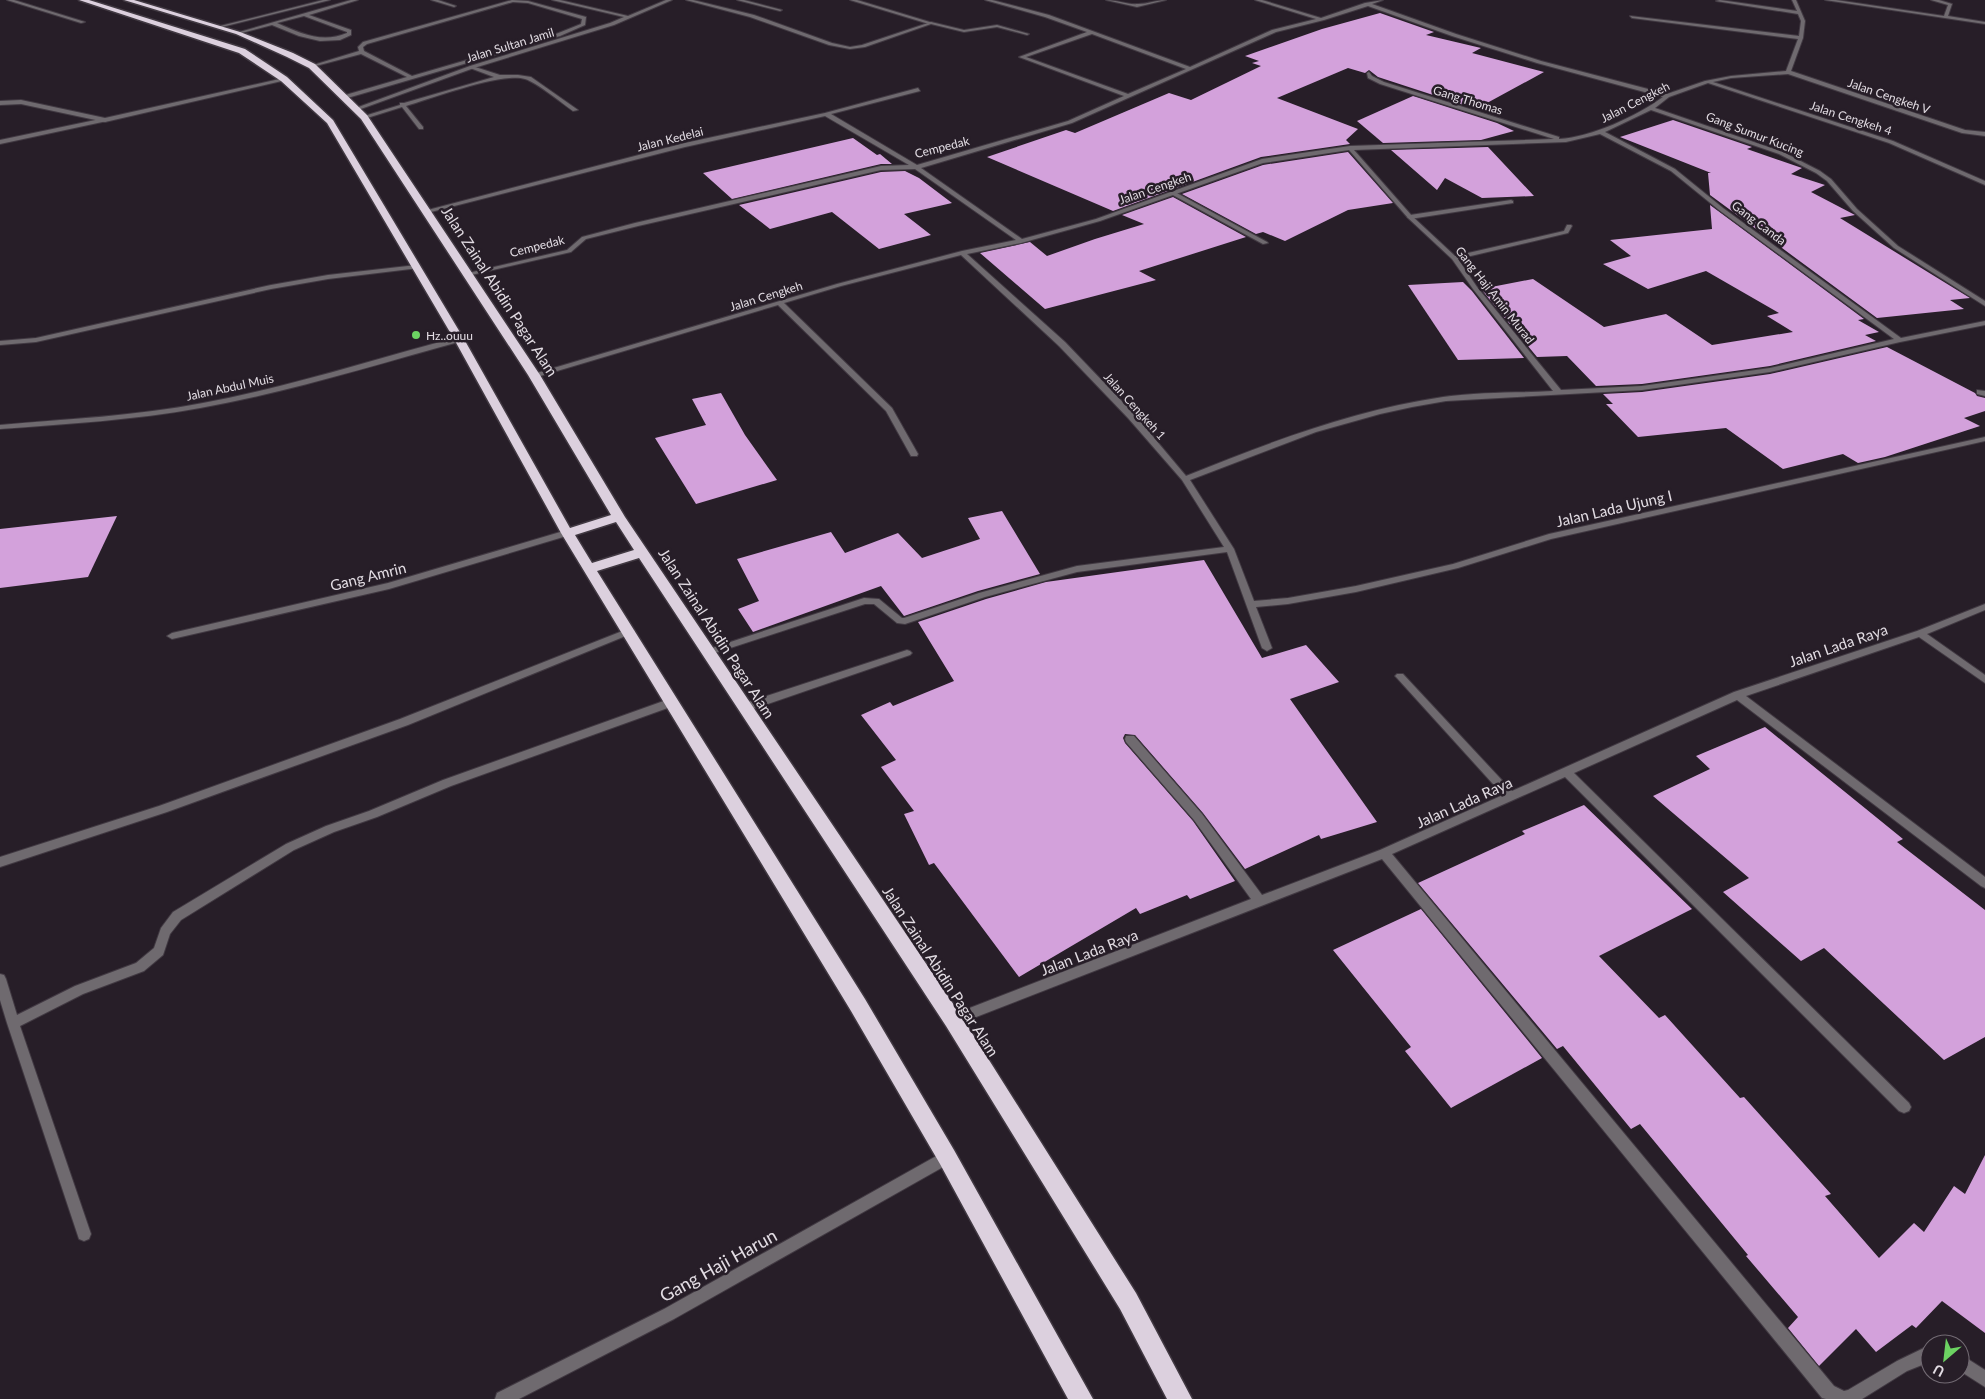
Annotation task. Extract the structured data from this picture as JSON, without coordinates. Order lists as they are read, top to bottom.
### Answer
{
  "streets": {
    "highway": ["Jalan Zainal Abidin Pagar Alam"],
    "street": [
      "Jalan Sultan Jamil",
      "Jalan Cengkeh V",
      "Gang Thomas",
      "Jalan Cengkeh",
      "Jalan Cengkeh 4",
      "Gang Sumur Kucing",
      "Jalan Kedelai",
      "Cempedak",
      "Gang Canda",
      "Gang Haji Amin Murad",
      "Jalan Abdul Muis",
      "Jalan Cengkeh 1",
      "Jalan Lada Ujung I",
      "Gang Amrin",
      "Jalan Lada Raya",
      "Gang Haji Harun"
    ]
  },
  "crossings": [
    ["Jalan Sultan Jamil", "Jalan Zainal Abidin Pagar Alam"],
    ["Jalan Cengkeh V", "Jalan Cengkeh"],
    ["Gang Thomas", "Jalan Cengkeh"],
    ["Jalan Cengkeh", "Jalan Cengkeh 4"],
    ["Jalan Cengkeh", "Gang Sumur Kucing"],
    ["Jalan Cengkeh", "Gang Canda"],
    ["Jalan Cengkeh", "Jalan Zainal Abidin Pagar Alam"],
    ["Jalan Cengkeh", "Gang Haji Amin Murad"],
    ["Jalan Cengkeh", "Jalan Cengkeh 1"],
    ["Jalan Kedelai", "Jalan Zainal Abidin Pagar Alam"],
    ["Cempedak", "Jalan Zainal Abidin Pagar Alam"],
    ["Jalan Zainal Abidin Pagar Alam", "Jalan Lada Raya"],
    ["Jalan Cengkeh 1", "Jalan Lada Ujung I"]
  ],
  "places": ["Hz..ouuu"],
  "north": "bottom left"
}
